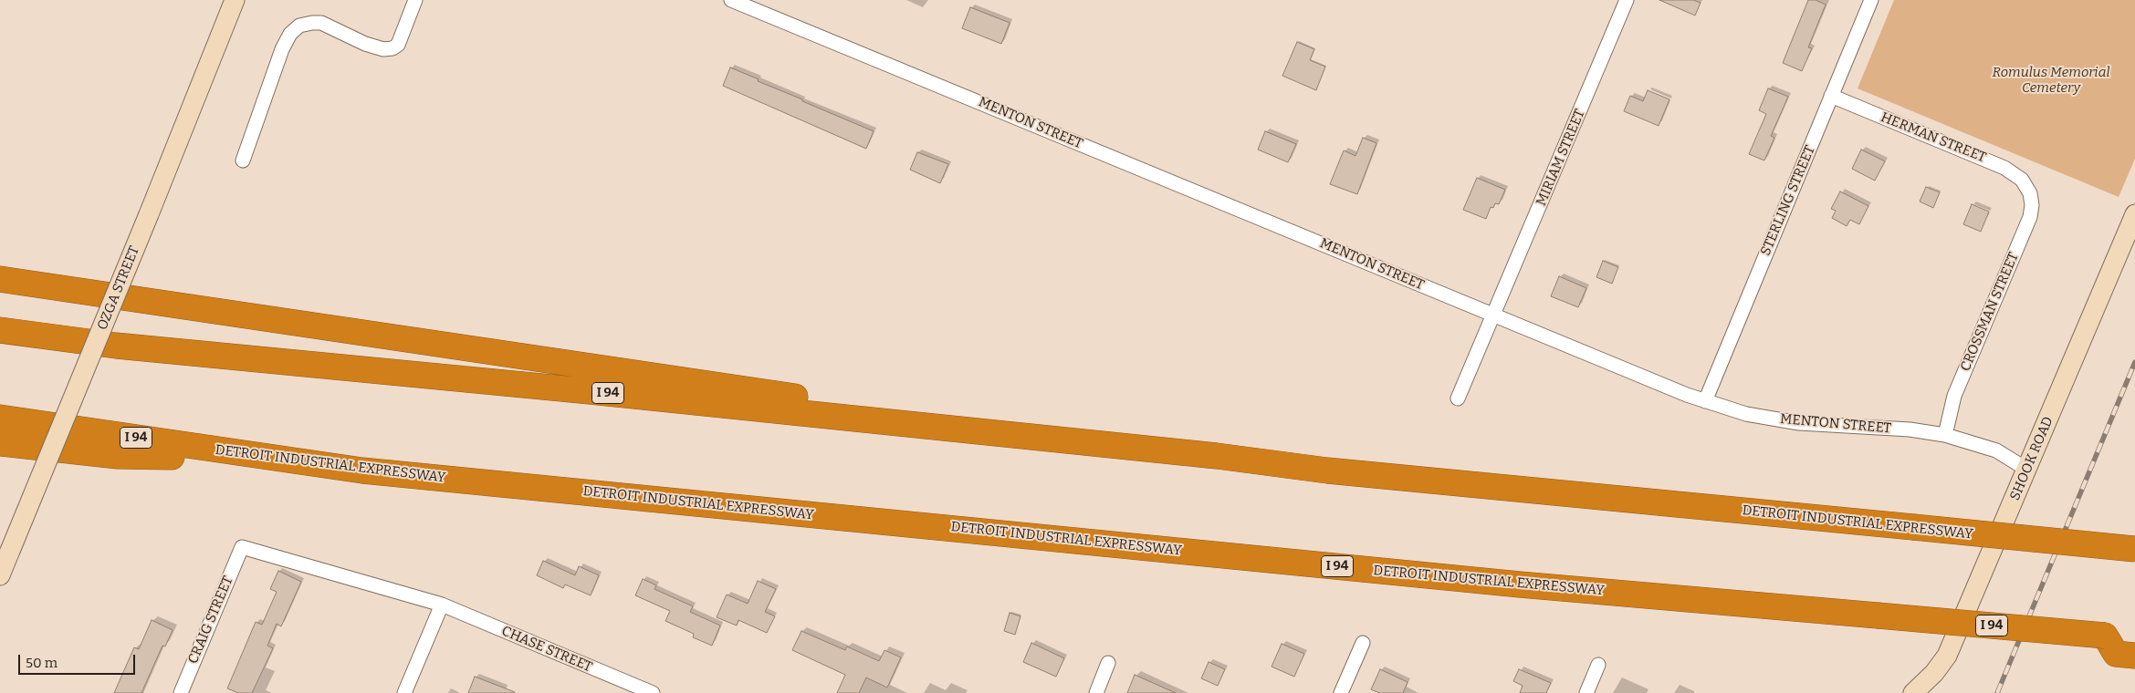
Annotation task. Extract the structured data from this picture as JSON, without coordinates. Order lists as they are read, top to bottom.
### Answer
{
  "streets": {
    "highway": ["I 94", "DETROIT INDUSTRIAL EXPRESSWAY"],
    "street": [
      "MENTON STREET",
      "HERMAN STREET",
      "MIRIAM STREET",
      "STERLING STREET",
      "OZGA STREET",
      "CROSSMAN STREET",
      "SHOOK ROAD",
      "CRAIG STREET",
      "CHASE STREET"
    ]
  },
  "crossings": [
    ["MENTON STREET", "MIRIAM STREET"],
    ["MENTON STREET", "STERLING STREET"],
    ["MENTON STREET", "CROSSMAN STREET"],
    ["MENTON STREET", "SHOOK ROAD"],
    ["HERMAN STREET", "STERLING STREET"],
    ["HERMAN STREET", "CROSSMAN STREET"],
    ["CRAIG STREET", "CHASE STREET"]
  ],
  "parks": ["Romulus Memorial Cemetery"],
  "scale_bar": "50 m"
}
